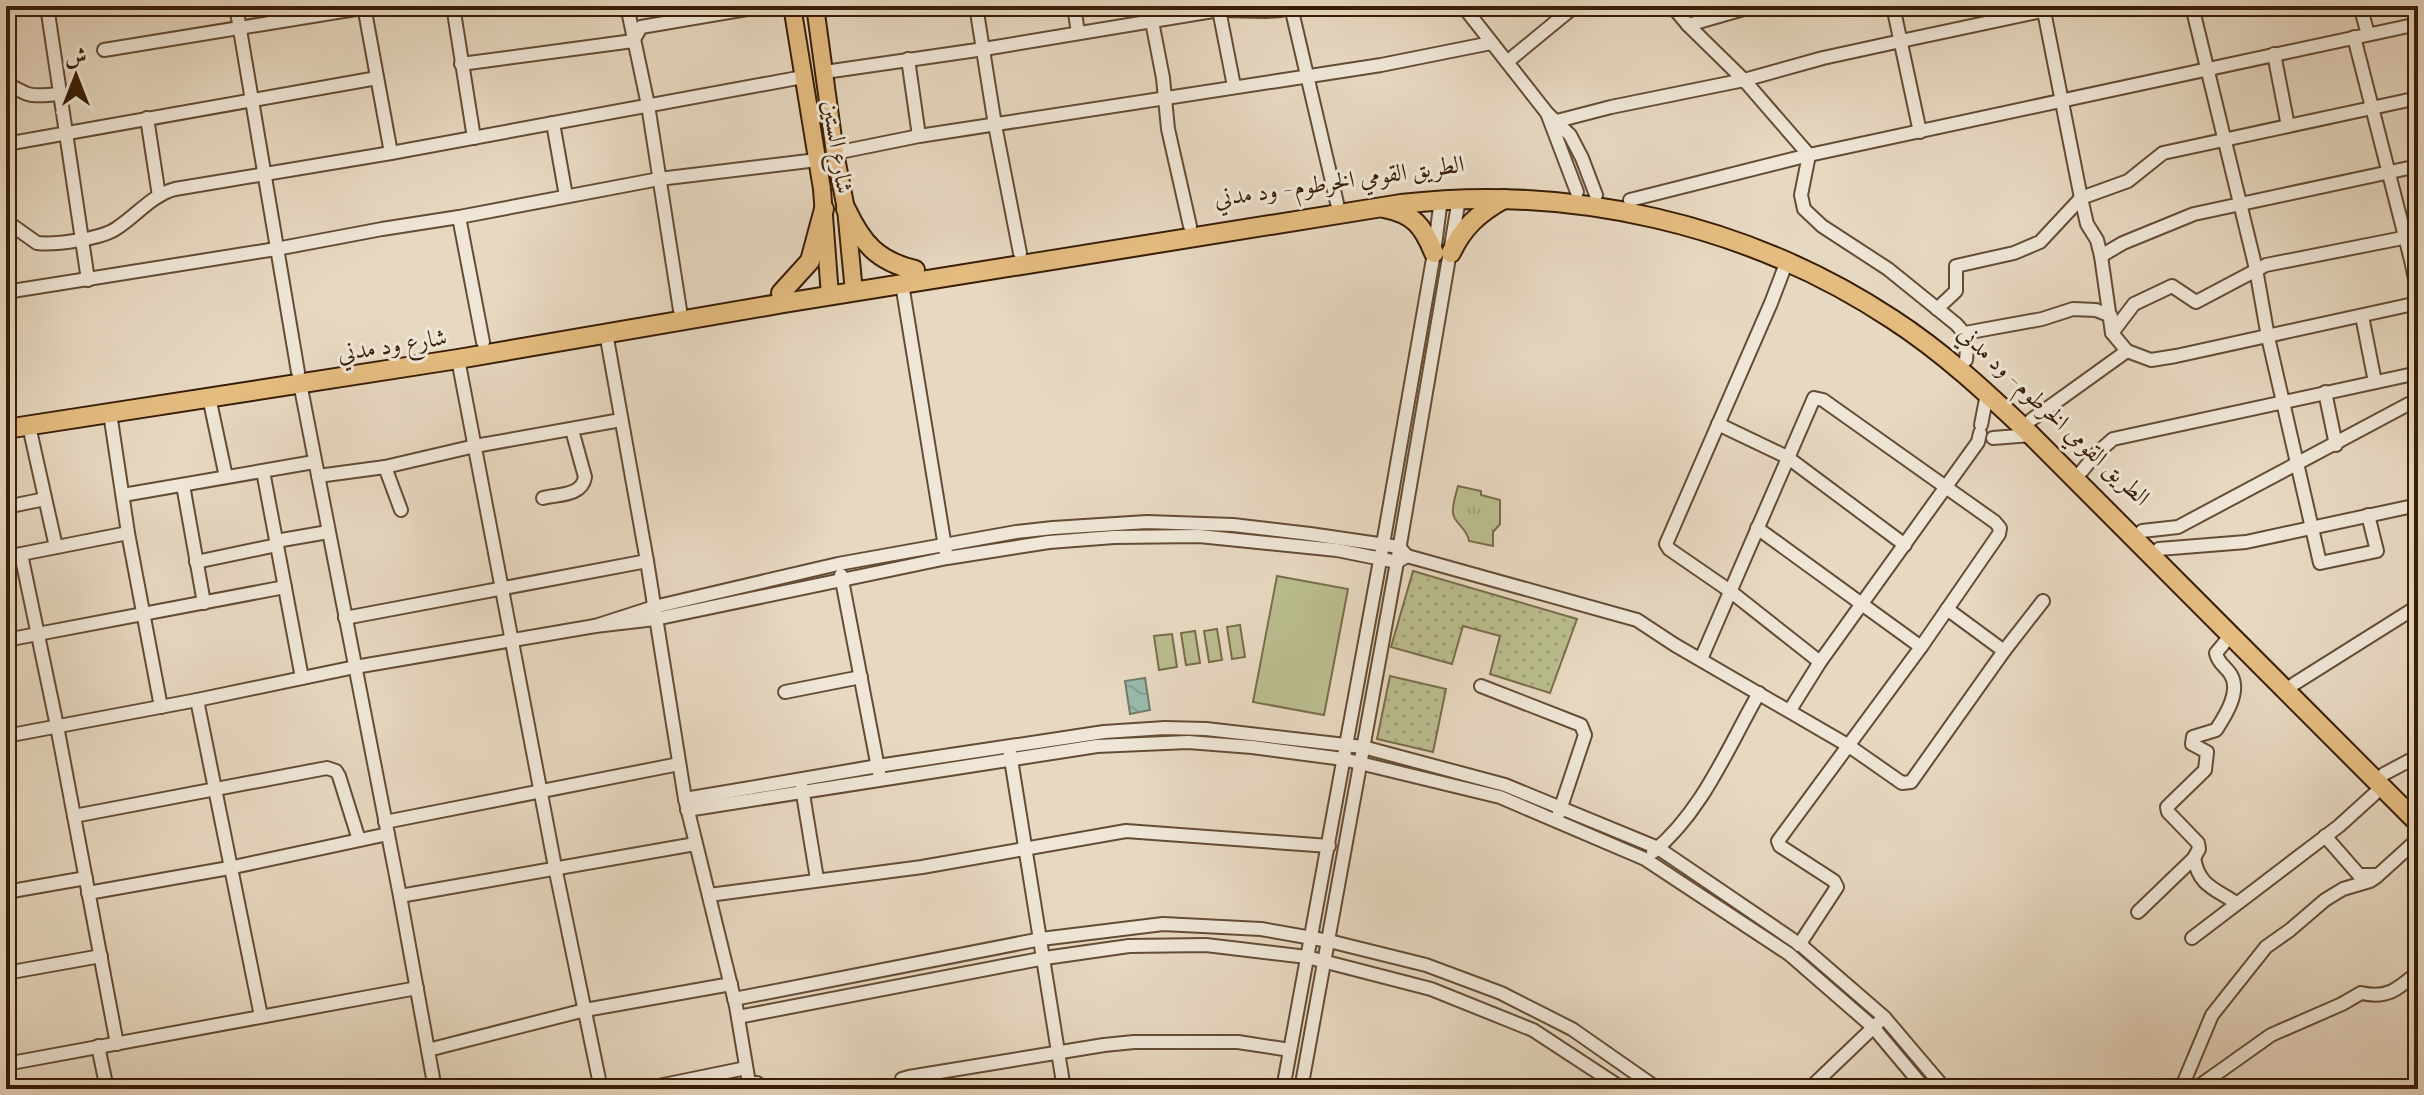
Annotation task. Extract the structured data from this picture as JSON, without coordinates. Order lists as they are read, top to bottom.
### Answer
{
  "streets": {
    "highway": ["الطريق القومي الخرطوم - ود مدني", "شارع ود مدني"],
    "main road": ["شارع الستين"]
  },
  "crossings": [
    ["شارع الستين", "الطريق القومي الخرطوم - ود مدني"],
    ["الطريق القومي الخرطوم - ود مدني", "شارع ود مدني"]
  ],
  "north": "top"
}
